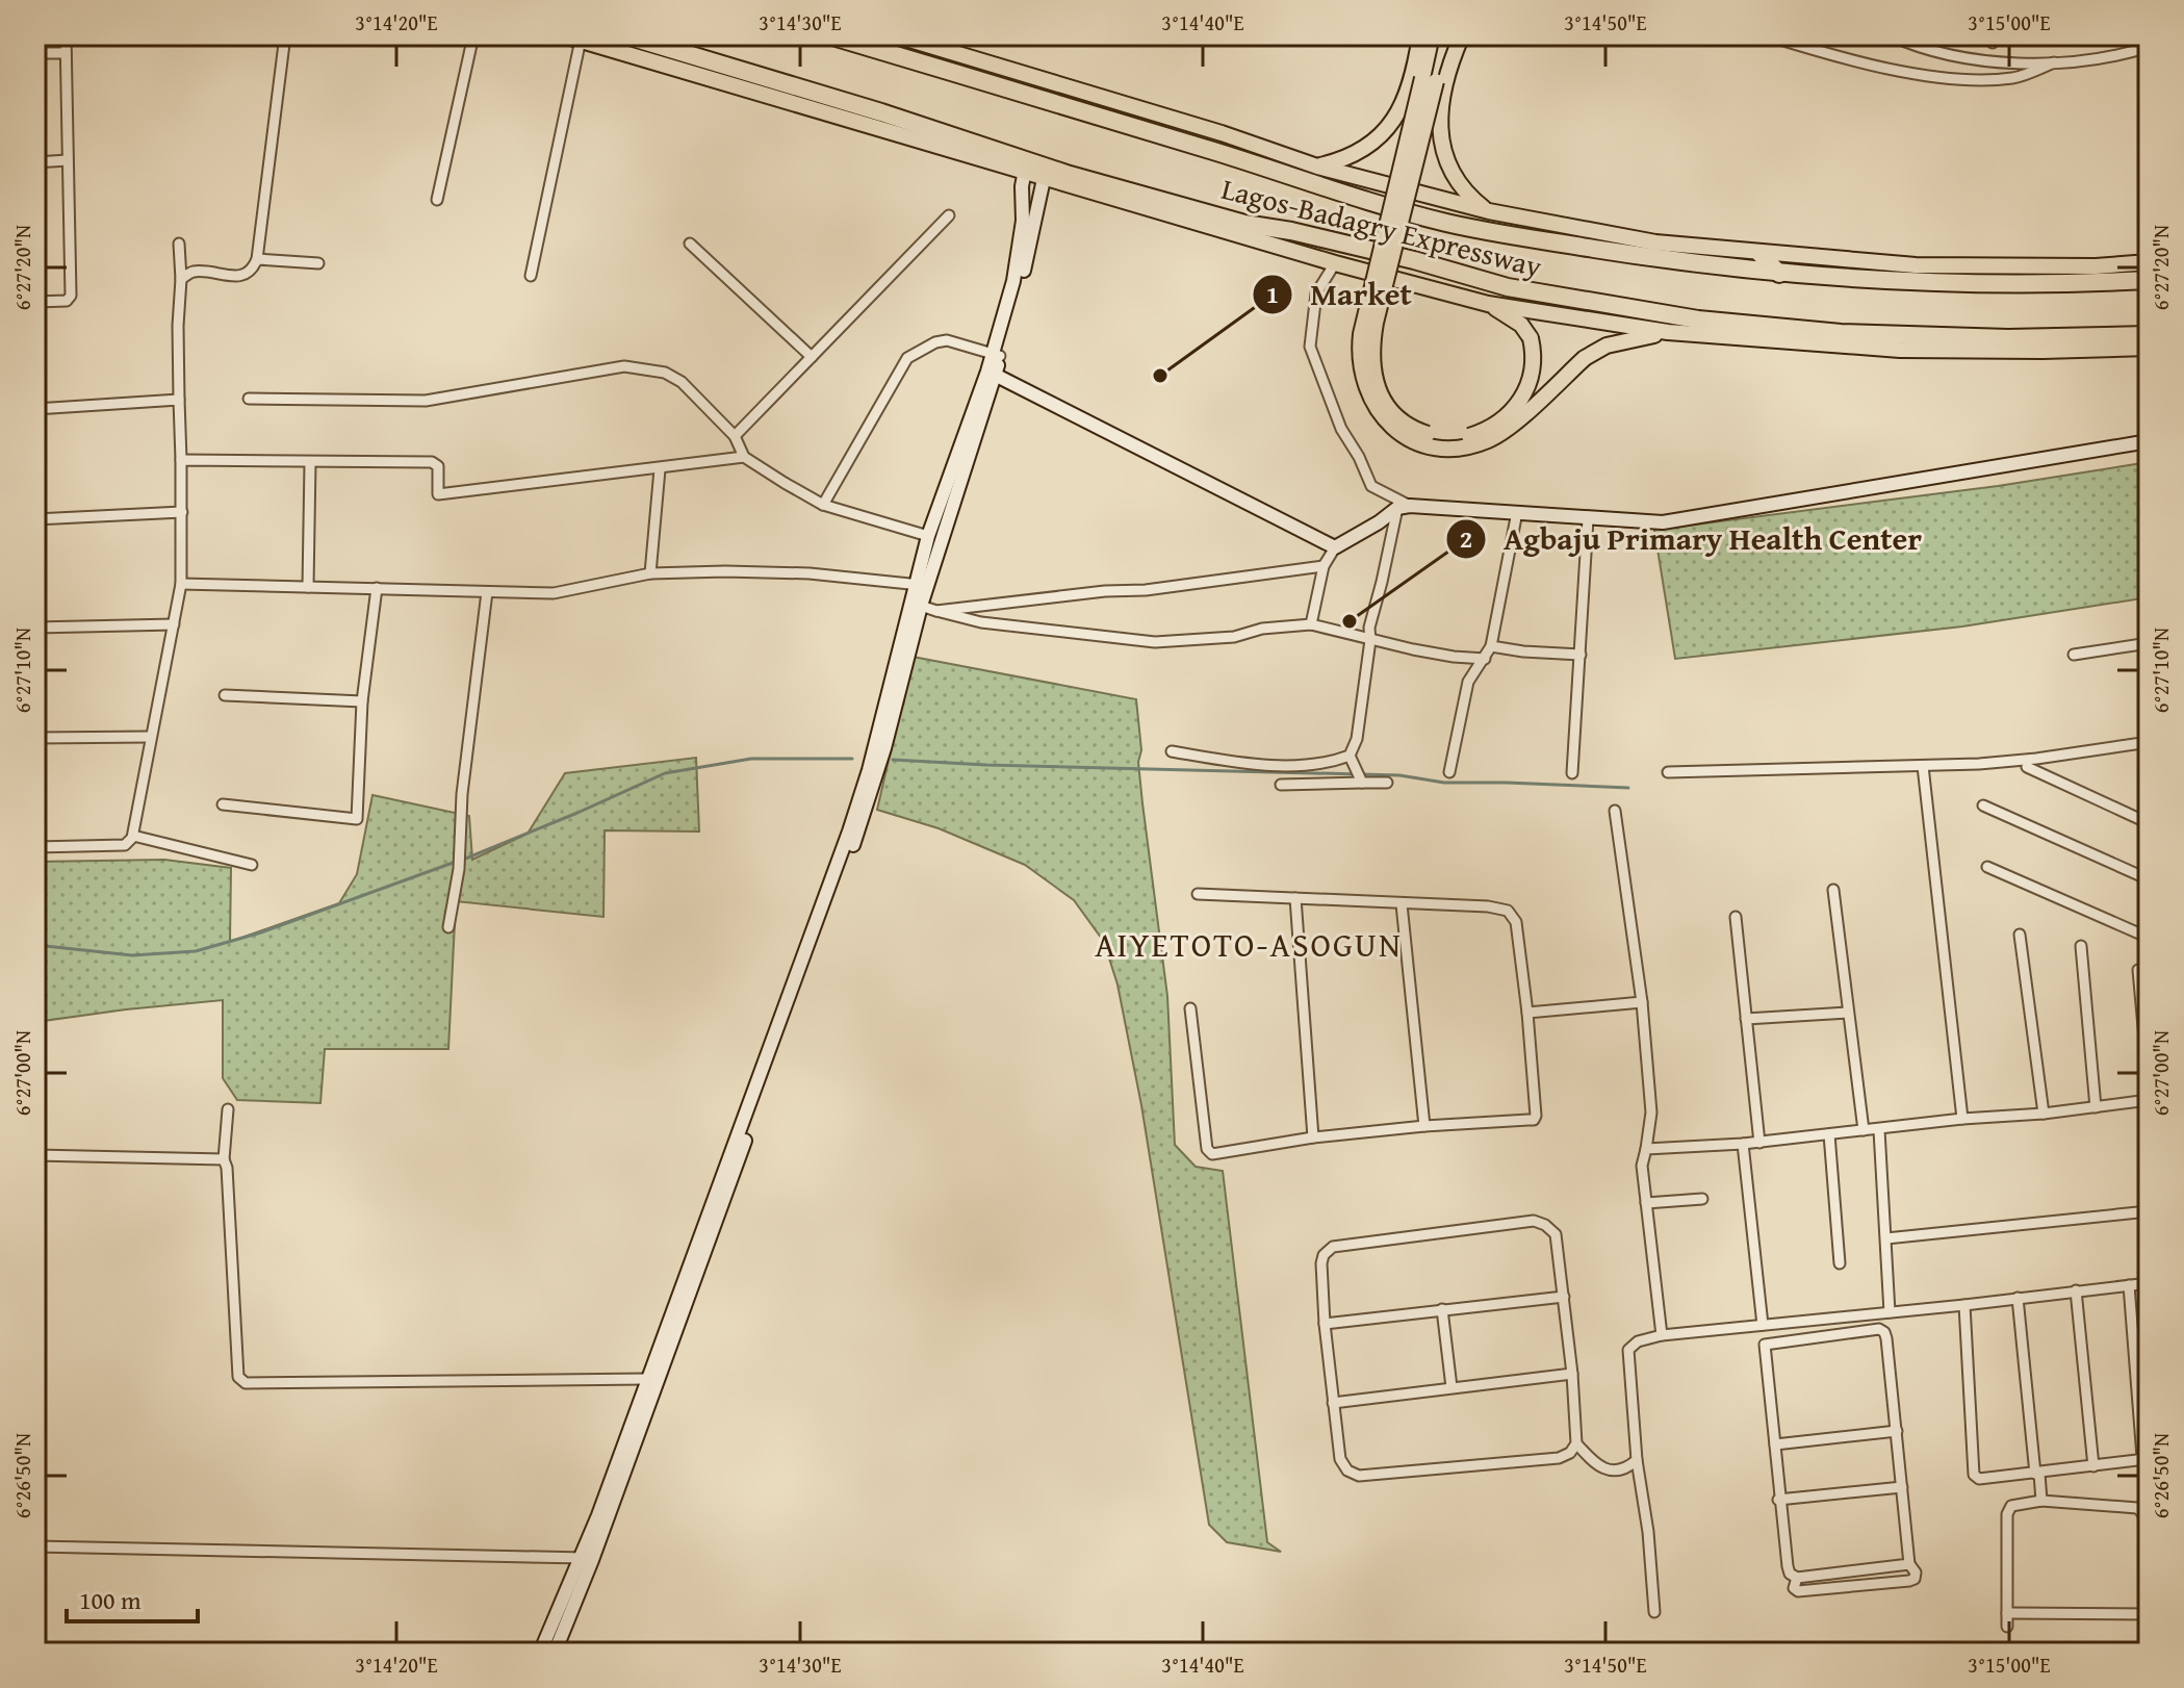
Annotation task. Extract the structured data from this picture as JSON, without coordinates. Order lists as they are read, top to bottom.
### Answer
{
  "streets": {
    "highway": ["Lagos-Badagry Expressway"]
  },
  "districts": ["AIYETOTO-ASOGUN"],
  "places": ["Market", "Agbaju Primary Health Center"],
  "scale_bar": "100 m",
  "coordinates": [
    "3°14'20\"E",
    "3°14'30\"E",
    "3°14'40\"E",
    "3°14'50\"E",
    "3°15'00\"E",
    "6°27'20\"N",
    "6°27'10\"N",
    "6°27'00\"N",
    "6°26'50\"N"
  ]
}
